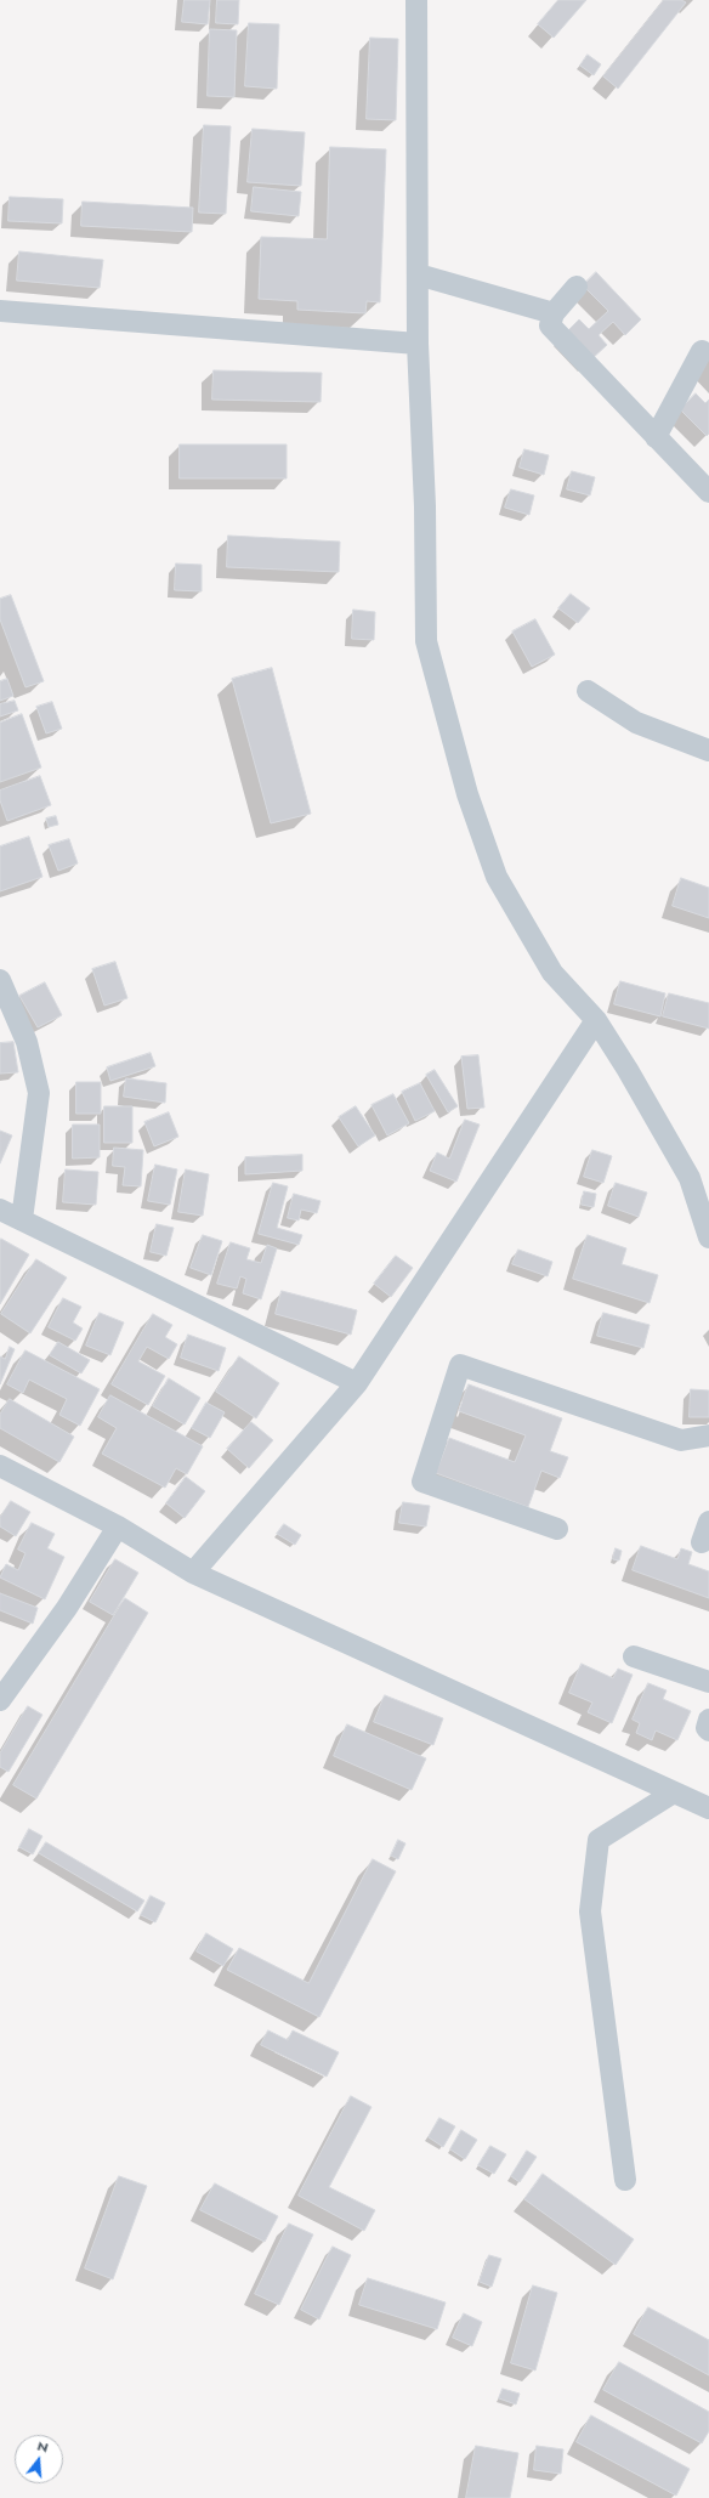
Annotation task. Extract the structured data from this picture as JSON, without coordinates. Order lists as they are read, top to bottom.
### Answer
{
  "north": "top"
}
